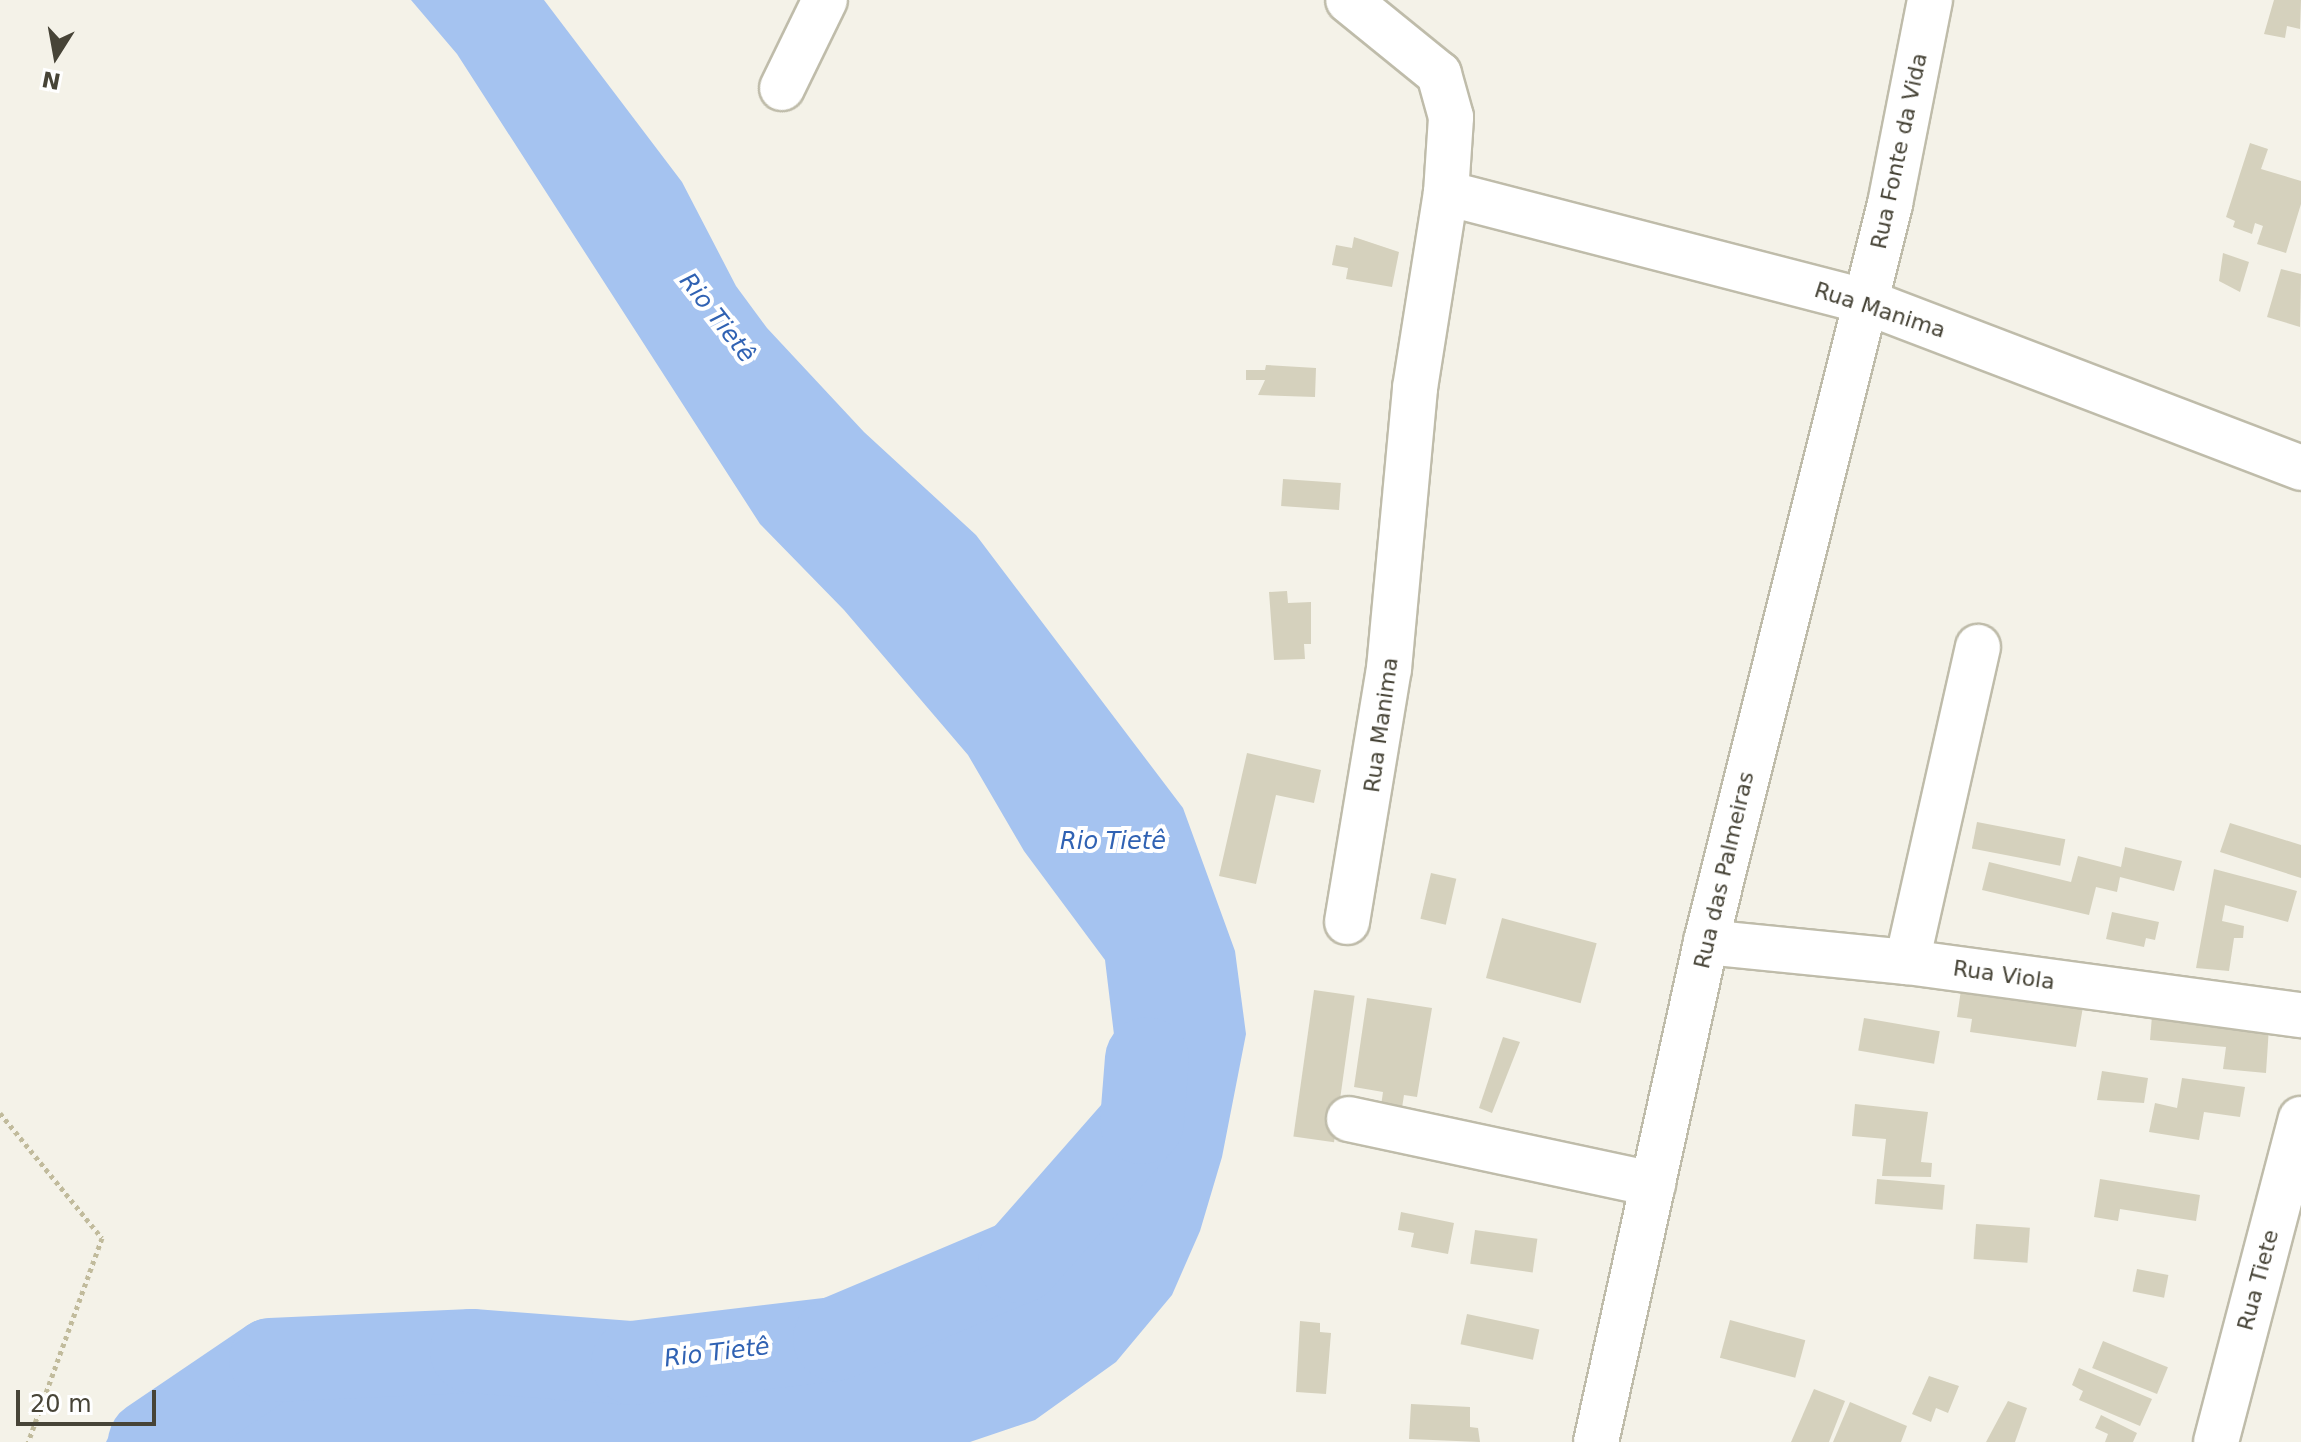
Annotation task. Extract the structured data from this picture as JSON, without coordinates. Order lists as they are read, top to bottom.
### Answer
{
  "streets": {
    "street": [
      "Rua Fonte da Vida",
      "Rua Manima",
      "Rua das Palmeiras",
      "Rua Viola",
      "Rua Tiete"
    ]
  },
  "crossings": [
    ["Rua Fonte da Vida", "Rua Manima"],
    ["Rua Fonte da Vida", "Rua das Palmeiras"],
    ["Rua Manima", "Rua das Palmeiras"],
    ["Rua das Palmeiras", "Rua Viola"]
  ],
  "water": ["Rio Tietê"],
  "scale_bar": "20 m",
  "north": "bottom"
}
